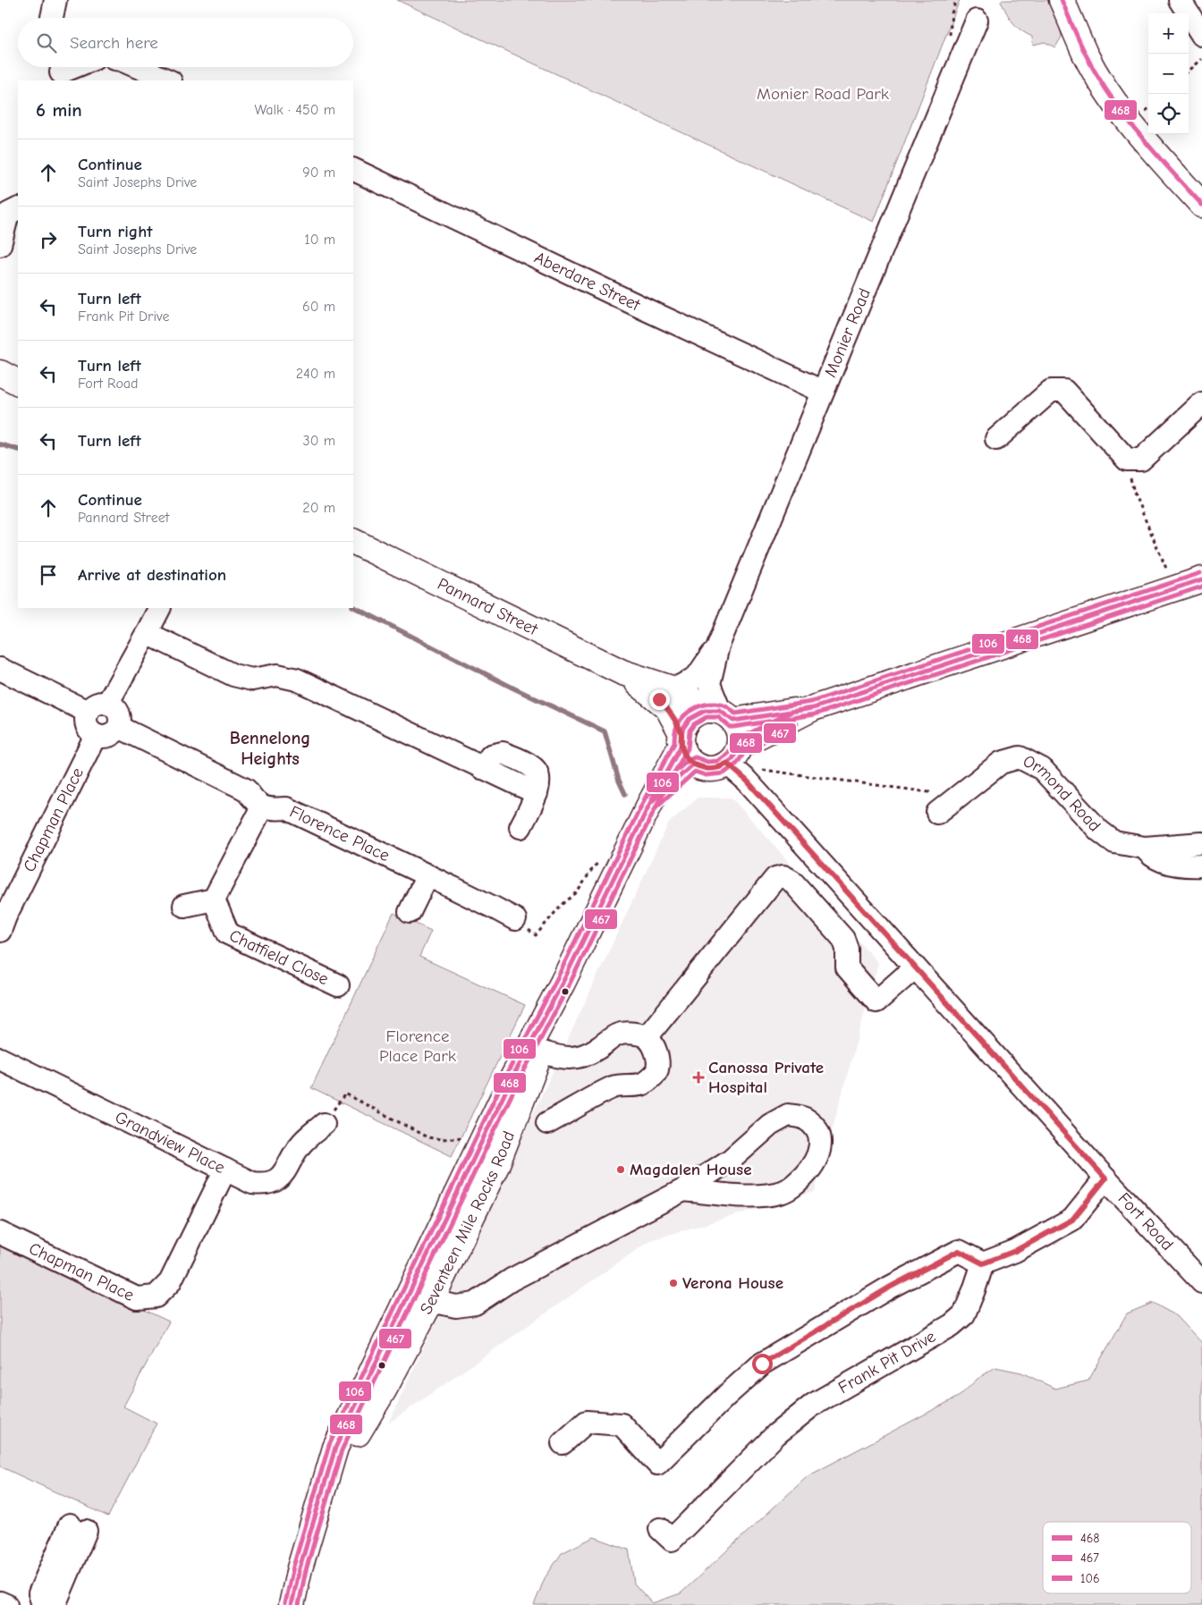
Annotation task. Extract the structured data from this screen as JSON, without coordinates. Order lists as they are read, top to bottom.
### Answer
{
  "streets": {
    "main road": ["Pannard Street", "Seventeen Mile Rocks Road"],
    "street": [
      "Aberdare Street",
      "Monier Road",
      "Ormond Road",
      "Chapman Place",
      "Florence Place",
      "Chatfield Close",
      "Grandview Place",
      "Fort Road",
      "Frank Pit Drive"
    ]
  },
  "crossings": [
    ["Aberdare Street", "Monier Road"],
    ["Monier Road", "Pannard Street"],
    ["Monier Road", "Seventeen Mile Rocks Road"],
    ["Monier Road", "Fort Road"],
    ["Pannard Street", "Seventeen Mile Rocks Road"],
    ["Pannard Street", "Fort Road"],
    ["Chapman Place", "Grandview Place"],
    ["Seventeen Mile Rocks Road", "Fort Road"]
  ],
  "districts": ["Bennelong Heights"],
  "parks": ["Monier Road Park", "Florence Place Park"],
  "places": {
    "health": ["Canossa Private Hospital"],
    "other": ["Magdalen House", "Verona House"]
  },
  "lines": ["transit line 468", "transit line 106", "transit line 467"],
  "legend": ["468", "467", "106"],
  "page": {
    "map_buttons": ["+", "−"],
    "search": "Search here",
    "heading": ["6 min", "Walk · 450 m"],
    "list": [
      ["Continue", "Saint Josephs Drive", "90 m"],
      ["Turn right", "Saint Josephs Drive", "10 m"],
      ["Turn left", "Frank Pit Drive", "60 m"],
      ["Turn left", "Fort Road", "240 m"],
      ["Turn left", "30 m"],
      ["Continue", "Pannard Street", "20 m"],
      "Arrive at destination"
    ]
  }
}
